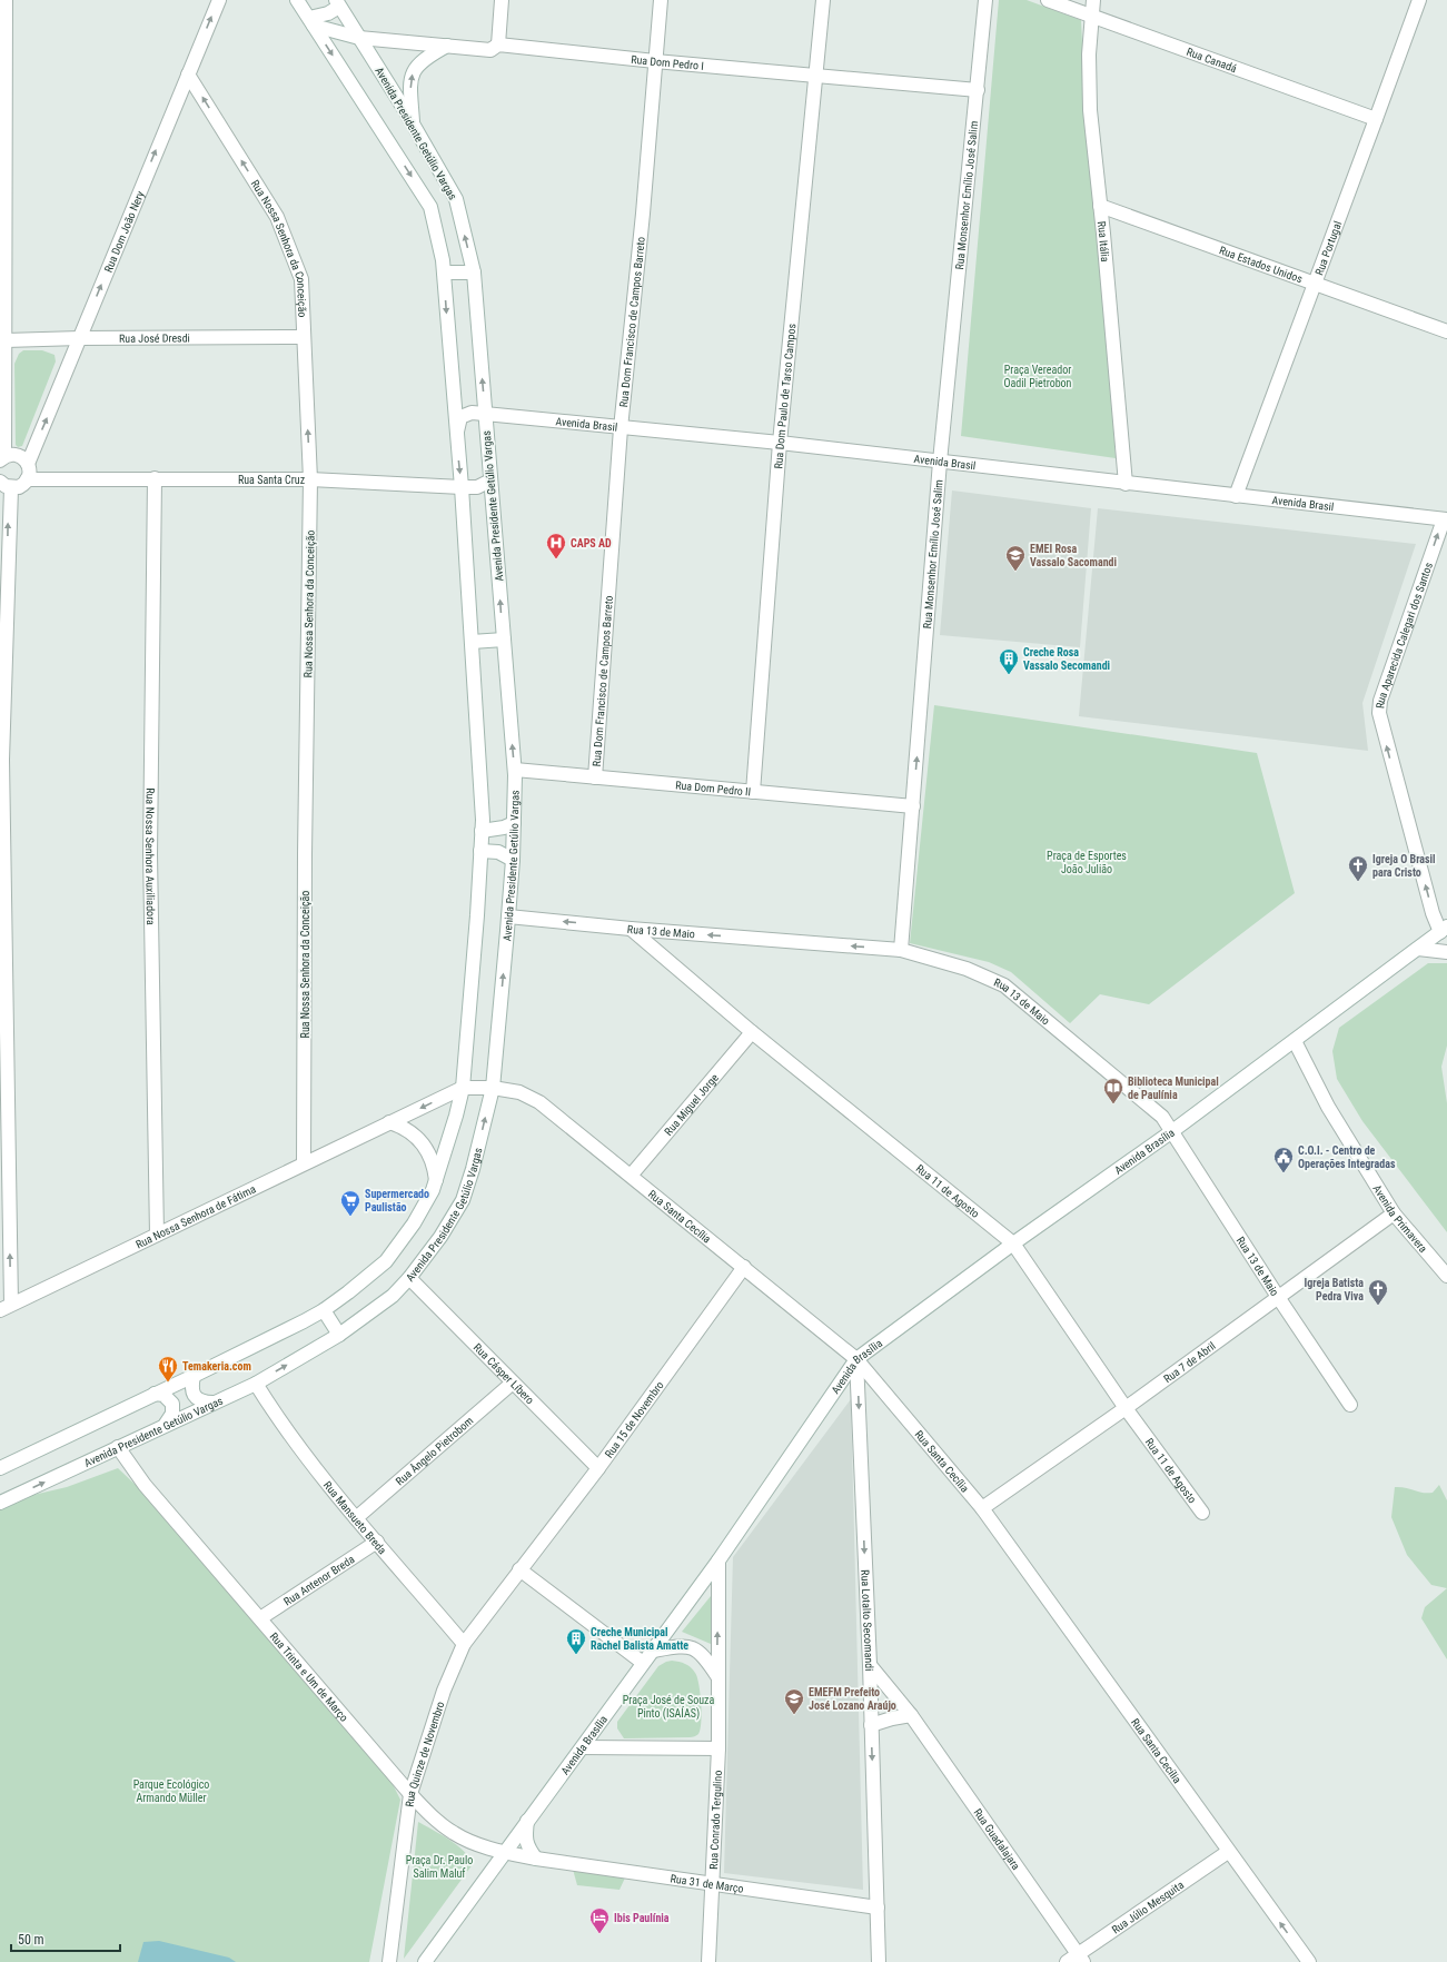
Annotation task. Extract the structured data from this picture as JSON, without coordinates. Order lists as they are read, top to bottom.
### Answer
{
  "streets": {
    "street": [
      "Rua Canadá",
      "Rua Dom Pedro I",
      "Avenida Presidente Getúlio Vargas",
      "Rua Monsenhor Emílio José Salim",
      "Rua Dom João Nery",
      "Rua Itália",
      "Rua Portugal",
      "Rua Nossa Senhora da Conceição",
      "Rua Estados Unidos",
      "Rua Dom Francisco de Campos Barreto",
      "Rua José Dresdi",
      "Rua Dom Paulo de Tarso Campos",
      "Avenida Brasil",
      "Rua Santa Cruz",
      "Rua Aparecida Calegari dos Santos",
      "Rua Dom Pedro II",
      "Rua Nossa Senhora Auxiliadora",
      "Rua 13 de Maio",
      "Rua Miguel Jorge",
      "Avenida Brasília",
      "Rua 11 de Agosto",
      "Rua Santa Cecília",
      "Rua Nossa Senhora de Fátima",
      "Avenida Primavera",
      "Rua 7 de Abril",
      "Rua Cásper Líbero",
      "Rua 15 de Novembro",
      "Rua Ângelo Pietrobom",
      "Rua Mansueto Breda",
      "Rua Antenor Breda",
      "Rua Lotalto Secomandi",
      "Rua Trinta e Um de Março",
      "Rua Quinze de Novembro",
      "Rua Conrado Tergulino",
      "Rua Guadalajara",
      "Rua 31 de Março",
      "Rua Júlio Mesquita"
    ]
  },
  "crossings": [
    ["Rua Canadá", "Rua Itália"],
    ["Rua Canadá", "Rua Portugal"],
    ["Rua Dom Pedro I", "Avenida Presidente Getúlio Vargas"],
    ["Rua Dom Pedro I", "Rua Monsenhor Emílio José Salim"],
    ["Rua Dom Pedro I", "Rua Dom Francisco de Campos Barreto"],
    ["Rua Dom Pedro I", "Rua Dom Paulo de Tarso Campos"],
    ["Avenida Presidente Getúlio Vargas", "Avenida Brasil"],
    ["Avenida Presidente Getúlio Vargas", "Rua Santa Cruz"],
    ["Avenida Presidente Getúlio Vargas", "Rua Dom Pedro II"],
    ["Avenida Presidente Getúlio Vargas", "Rua 13 de Maio"],
    ["Avenida Presidente Getúlio Vargas", "Rua Santa Cecília"],
    ["Avenida Presidente Getúlio Vargas", "Rua Nossa Senhora de Fátima"],
    ["Avenida Presidente Getúlio Vargas", "Rua Cásper Líbero"],
    ["Avenida Presidente Getúlio Vargas", "Rua Mansueto Breda"],
    ["Avenida Presidente Getúlio Vargas", "Rua Trinta e Um de Março"],
    ["Rua Monsenhor Emílio José Salim", "Avenida Brasil"],
    ["Rua Monsenhor Emílio José Salim", "Rua Dom Pedro II"],
    ["Rua Monsenhor Emílio José Salim", "Rua 13 de Maio"],
    ["Rua Dom João Nery", "Rua Nossa Senhora da Conceição"],
    ["Rua Dom João Nery", "Rua José Dresdi"],
    ["Rua Dom João Nery", "Rua Santa Cruz"],
    ["Rua Itália", "Rua Estados Unidos"],
    ["Rua Itália", "Avenida Brasil"],
    ["Rua Portugal", "Rua Estados Unidos"],
    ["Rua Portugal", "Avenida Brasil"],
    ["Rua Nossa Senhora da Conceição", "Rua José Dresdi"],
    ["Rua Nossa Senhora da Conceição", "Rua Santa Cruz"],
    ["Rua Nossa Senhora da Conceição", "Rua Nossa Senhora de Fátima"],
    ["Rua Dom Francisco de Campos Barreto", "Avenida Brasil"],
    ["Rua Dom Francisco de Campos Barreto", "Rua Dom Pedro II"],
    ["Rua Dom Paulo de Tarso Campos", "Avenida Brasil"],
    ["Rua Dom Paulo de Tarso Campos", "Rua Dom Pedro II"],
    ["Avenida Brasil", "Rua Aparecida Calegari dos Santos"],
    ["Rua Santa Cruz", "Rua Nossa Senhora Auxiliadora"],
    ["Rua Aparecida Calegari dos Santos", "Avenida Brasília"],
    ["Rua Nossa Senhora Auxiliadora", "Rua Nossa Senhora de Fátima"],
    ["Rua 13 de Maio", "Avenida Brasília"],
    ["Rua 13 de Maio", "Rua 11 de Agosto"],
    ["Rua 13 de Maio", "Rua 7 de Abril"],
    ["Rua Miguel Jorge", "Rua 11 de Agosto"],
    ["Rua Miguel Jorge", "Rua Santa Cecília"],
    ["Avenida Brasília", "Rua 11 de Agosto"],
    ["Avenida Brasília", "Rua Santa Cecília"],
    ["Avenida Brasília", "Avenida Primavera"],
    ["Avenida Brasília", "Rua Lotalto Secomandi"],
    ["Avenida Brasília", "Rua Trinta e Um de Março"],
    ["Avenida Brasília", "Rua Conrado Tergulino"],
    ["Rua 11 de Agosto", "Rua 7 de Abril"],
    ["Rua Santa Cecília", "Rua Nossa Senhora de Fátima"],
    ["Rua Santa Cecília", "Rua 7 de Abril"],
    ["Rua Santa Cecília", "Rua 15 de Novembro"],
    ["Rua Santa Cecília", "Rua Lotalto Secomandi"],
    ["Rua Santa Cecília", "Rua Júlio Mesquita"],
    ["Avenida Primavera", "Rua 7 de Abril"],
    ["Rua Cásper Líbero", "Rua 15 de Novembro"],
    ["Rua Cásper Líbero", "Rua Ângelo Pietrobom"],
    ["Rua 15 de Novembro", "Rua Quinze de Novembro"],
    ["Rua Ângelo Pietrobom", "Rua Mansueto Breda"],
    ["Rua Mansueto Breda", "Rua Antenor Breda"],
    ["Rua Mansueto Breda", "Rua Quinze de Novembro"],
    ["Rua Antenor Breda", "Rua Trinta e Um de Março"],
    ["Rua Lotalto Secomandi", "Rua Guadalajara"],
    ["Rua Lotalto Secomandi", "Rua 31 de Março"],
    ["Rua Trinta e Um de Março", "Rua Quinze de Novembro"],
    ["Rua Trinta e Um de Março", "Rua 31 de Março"],
    ["Rua Conrado Tergulino", "Rua 31 de Março"],
    ["Rua Guadalajara", "Rua Júlio Mesquita"]
  ],
  "one_way": [
    "Rua Monsenhor Emílio José Salim",
    "Rua Nossa Senhora da Conceição",
    "Rua Aparecida Calegari dos Santos",
    "Rua 13 de Maio",
    "Rua Lotalto Secomandi"
  ],
  "parks": [
    "Praça Vereador Oadil Pietrobon",
    "Praça de Esportes João Julião",
    "Praça José de Souza Pinto (ISAÍAS)",
    "Parque Ecológico Armando Müller",
    "Praça Dr. Paulo Salim Maluf"
  ],
  "places": {
    "hospital": ["CAPS AD"],
    "school or university": ["EMEI Rosa Vassalo Sacomandi", "EMEFM Prefeito José Lozano Araújo"],
    "building": ["Creche Rosa Vassalo Secomandi", "Creche Municipal Rachel Balista Amatte"],
    "church": ["Igreja O Brasil para Cristo", "Igreja Batista Pedra Viva"],
    "library": ["Biblioteca Municipal de Paulínia"],
    "public building": ["C.O.I. - Centro de Operações Integradas"],
    "supermarket": ["Supermercado Paulistão"],
    "restaurant": ["Temakeria.com"],
    "hotel": ["Ibis Paulínia"]
  },
  "scale_bar": "50 m"
}
